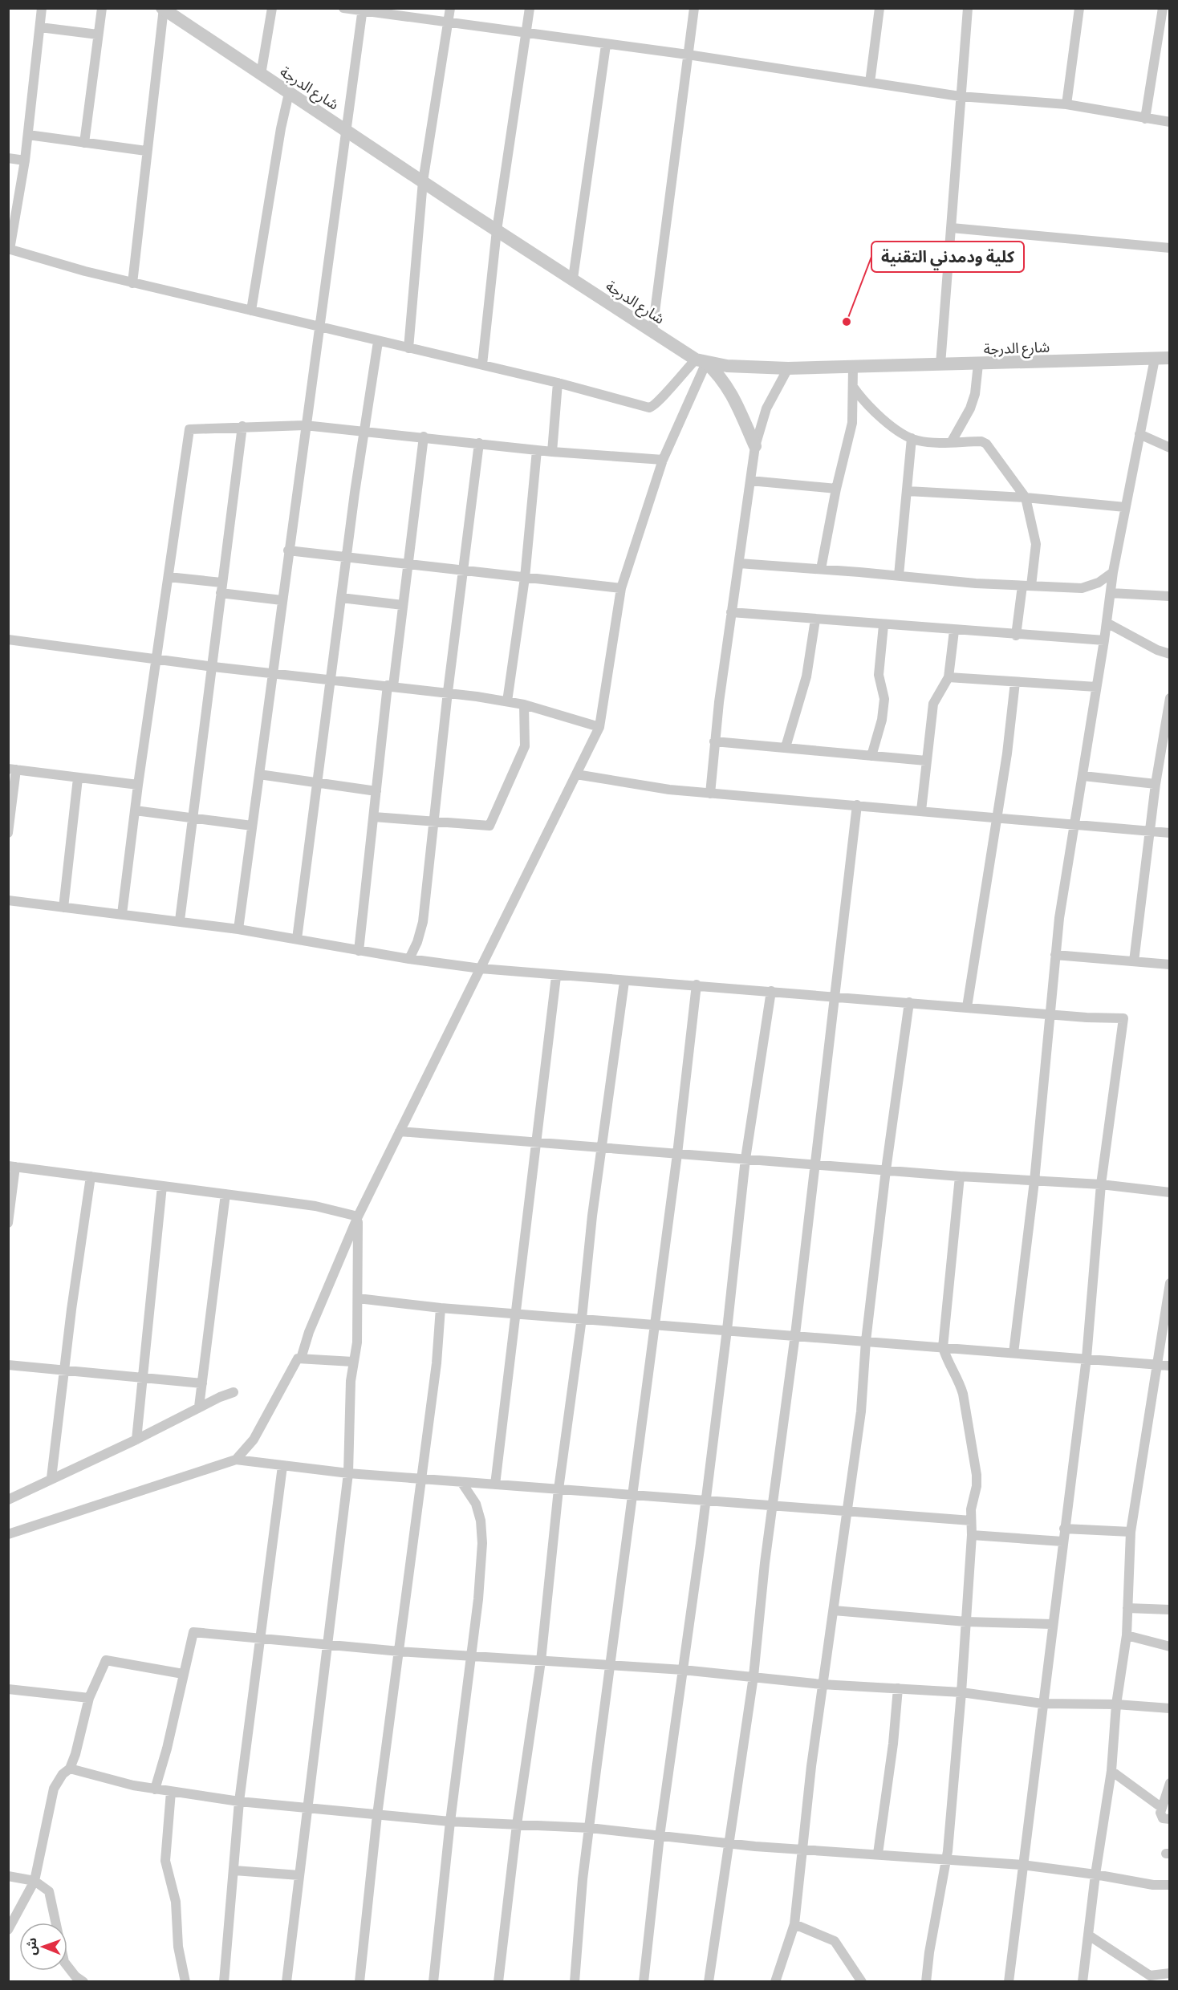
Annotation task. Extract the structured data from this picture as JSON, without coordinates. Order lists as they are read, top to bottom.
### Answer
{
  "streets": {
    "street": ["شارع الدرجة"]
  },
  "places": ["كلية ودمدني التقنية"],
  "north": "left"
}
